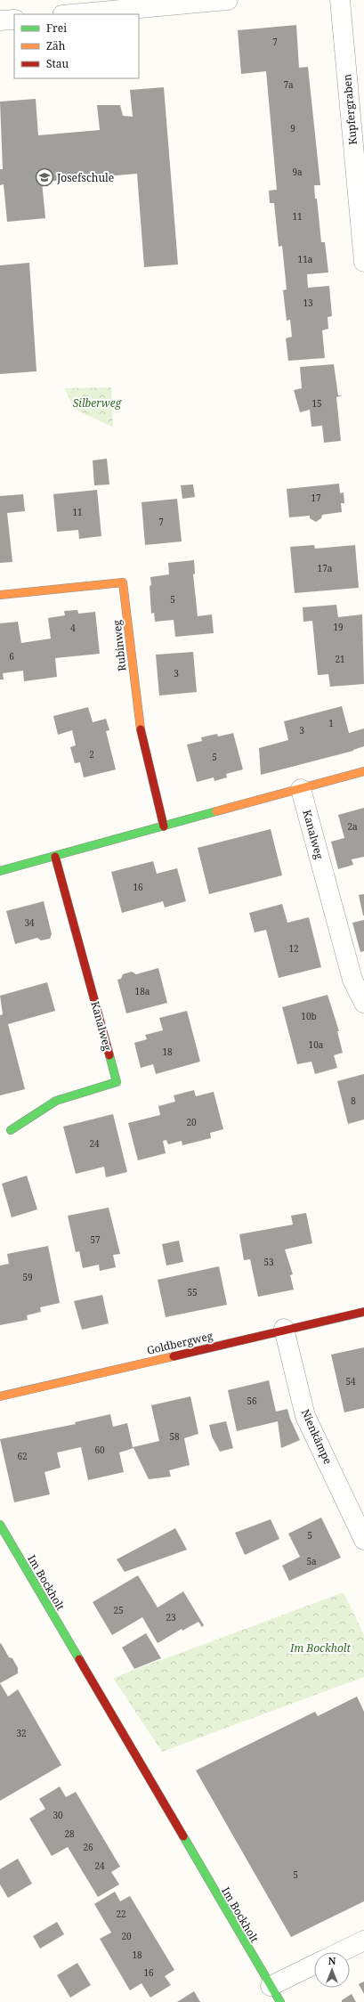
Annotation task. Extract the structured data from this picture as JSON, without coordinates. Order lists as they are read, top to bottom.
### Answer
{
  "streets": {
    "street": [
      "Kupfergraben",
      "Rubinweg",
      "Kanalweg",
      "Goldbergweg",
      "Nienkämpe",
      "Im Bockholt"
    ]
  },
  "crossings": [
    ["Goldbergweg", "Nienkämpe"]
  ],
  "parks": ["Silberweg", "Im Bockholt"],
  "places": {
    "school or university": ["Josefschule"]
  },
  "house_numbers": [
    "7",
    "7a",
    "9",
    "9a",
    "11",
    "11a",
    "13",
    "15",
    "17",
    "11",
    "7",
    "17a",
    "5",
    "19",
    "4",
    "6",
    "21",
    "3",
    "1",
    "3",
    "2",
    "5",
    "2a",
    "16",
    "34",
    "12",
    "18a",
    "10b",
    "10a",
    "18",
    "8",
    "20",
    "24",
    "57",
    "53",
    "59",
    "55",
    "54",
    "56",
    "58",
    "60",
    "62",
    "5",
    "5a",
    "25",
    "23",
    "32",
    "30",
    "28",
    "26",
    "24",
    "5",
    "22",
    "20",
    "18",
    "16"
  ],
  "legend": ["Frei", "Zäh", "Stau"],
  "north": "top"
}
